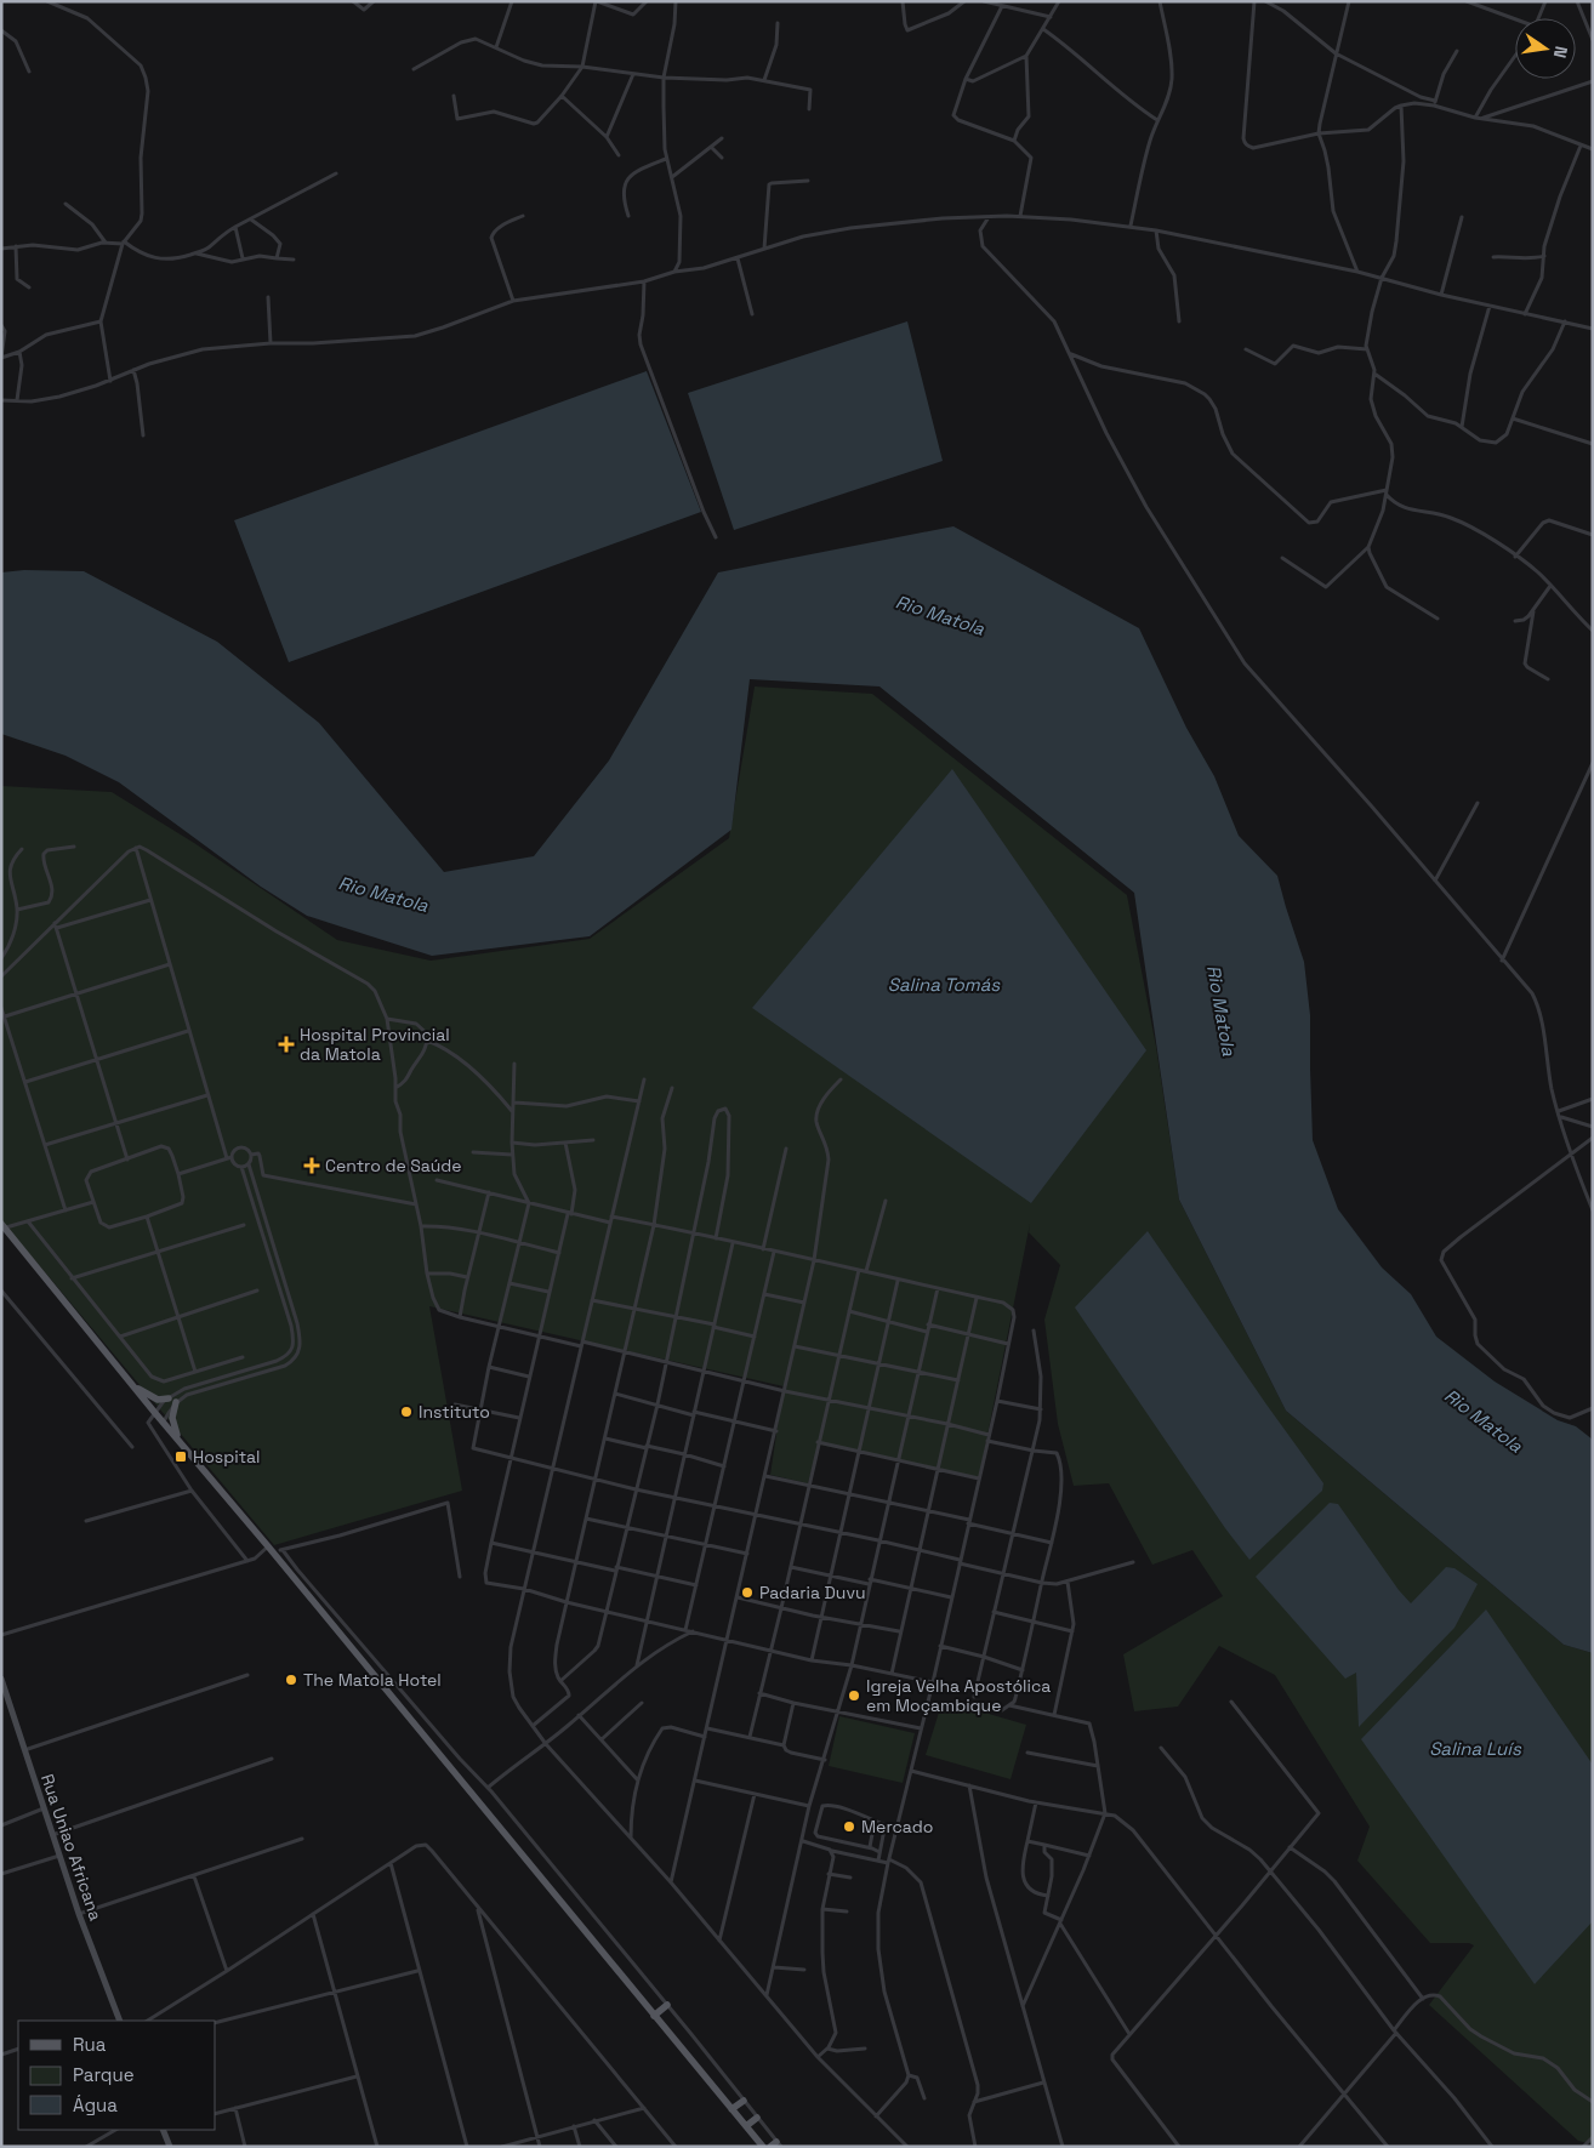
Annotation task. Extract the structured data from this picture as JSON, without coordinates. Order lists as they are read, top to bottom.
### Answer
{
  "streets": {
    "main road": ["Rua Uniao Africana"]
  },
  "water": ["Rio Matola", "Salina Tomás", "Salina Luís"],
  "places": {
    "health": ["Hospital Provincial da Matola", "Centro de Saúde"],
    "other": [
      "Instituto",
      "Padaria Duvu",
      "The Matola Hotel",
      "Igreja Velha Apostólica em Moçambique",
      "Mercado"
    ],
    "transit": ["Hospital"]
  },
  "legend": ["Rua", "Parque", "Água"],
  "north": "right"
}
